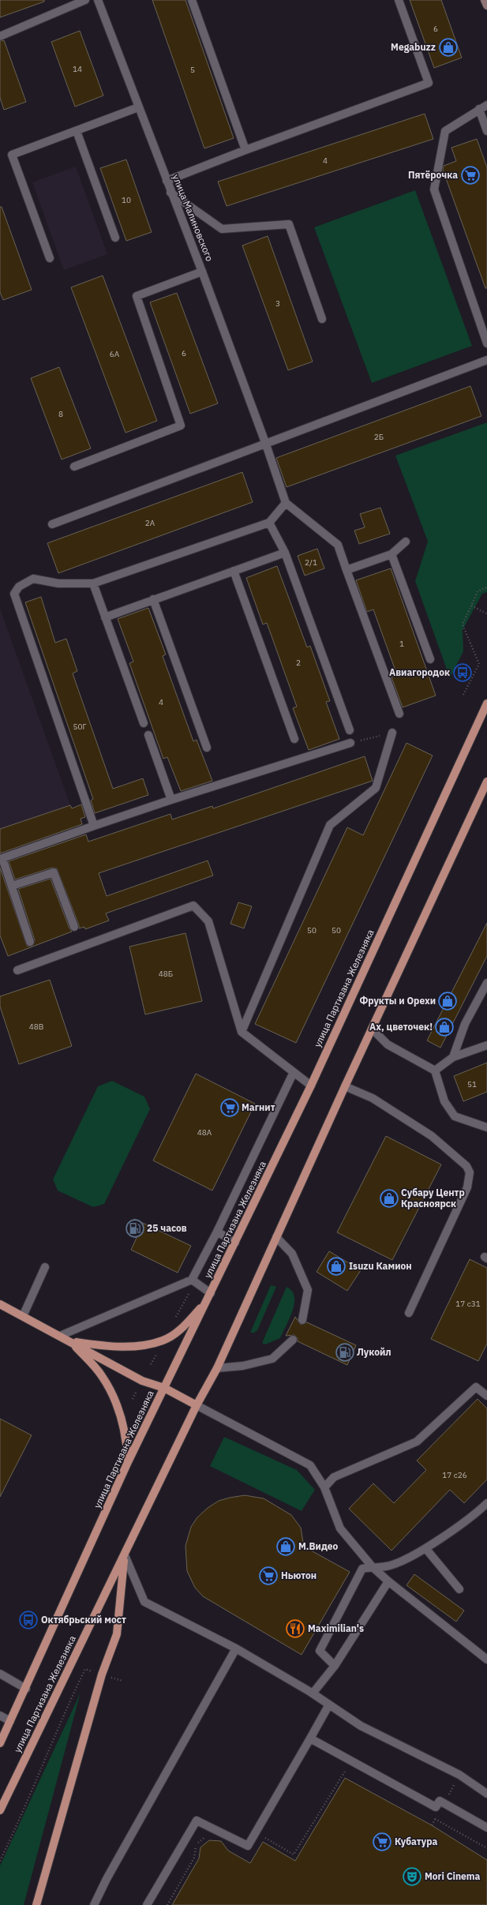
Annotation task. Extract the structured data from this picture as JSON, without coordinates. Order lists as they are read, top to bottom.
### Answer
{
  "streets": {
    "main road": ["улица Партизана Железняка"],
    "street": ["улица Малиновского"]
  },
  "places": {
    "shop": [
      "Megabuzz",
      "Фрукты и Орехи",
      "Ах, цветочек!",
      "Субару Центр Красноярск",
      "Isuzu Камион",
      "М.Видео"
    ],
    "supermarket": [
      "Пятёрочка",
      "Магнит",
      "Ньютон",
      "Кубатура"
    ],
    "bus stop": ["Авиагородок", "Октябрьский мост"],
    "fuel station": ["25 часов", "Лукойл"],
    "restaurant": ["Maximilian's"],
    "theatre": ["Mori Cinema"]
  },
  "house_numbers": [
    "6",
    "14",
    "5",
    "4",
    "10",
    "3",
    "6",
    "6А",
    "8",
    "2Б",
    "2А",
    "2/1",
    "1",
    "2",
    "4",
    "50Г",
    "50",
    "50",
    "48Б",
    "48В",
    "51",
    "48А",
    "17 с31",
    "17 с26"
  ]
}
